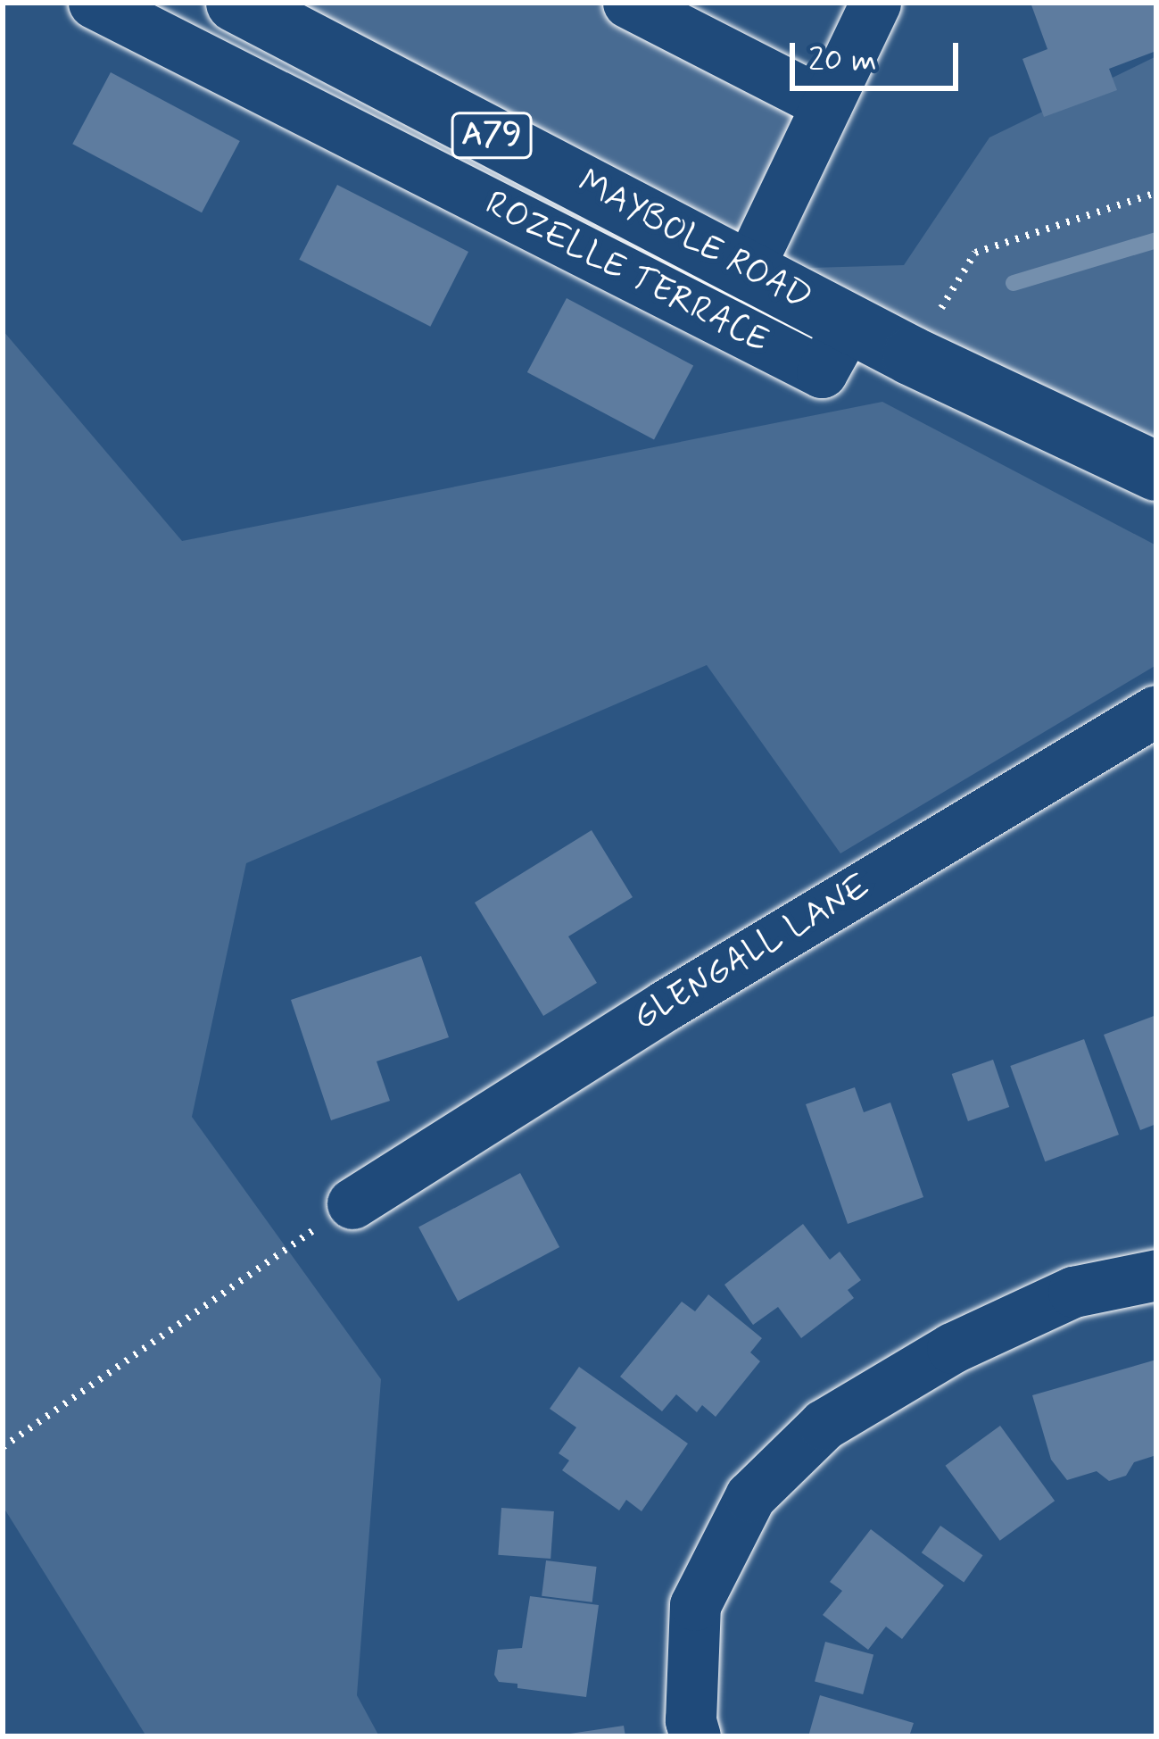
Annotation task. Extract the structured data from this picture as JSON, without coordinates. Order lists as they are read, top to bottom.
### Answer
{
  "streets": {
    "main road": ["A79", "MAYBOLE ROAD"],
    "street": ["ROZELLE TERRACE", "GLENGALL LANE"]
  },
  "crossings": [
    ["MAYBOLE ROAD", "ROZELLE TERRACE"]
  ],
  "scale_bar": "20 m"
}
